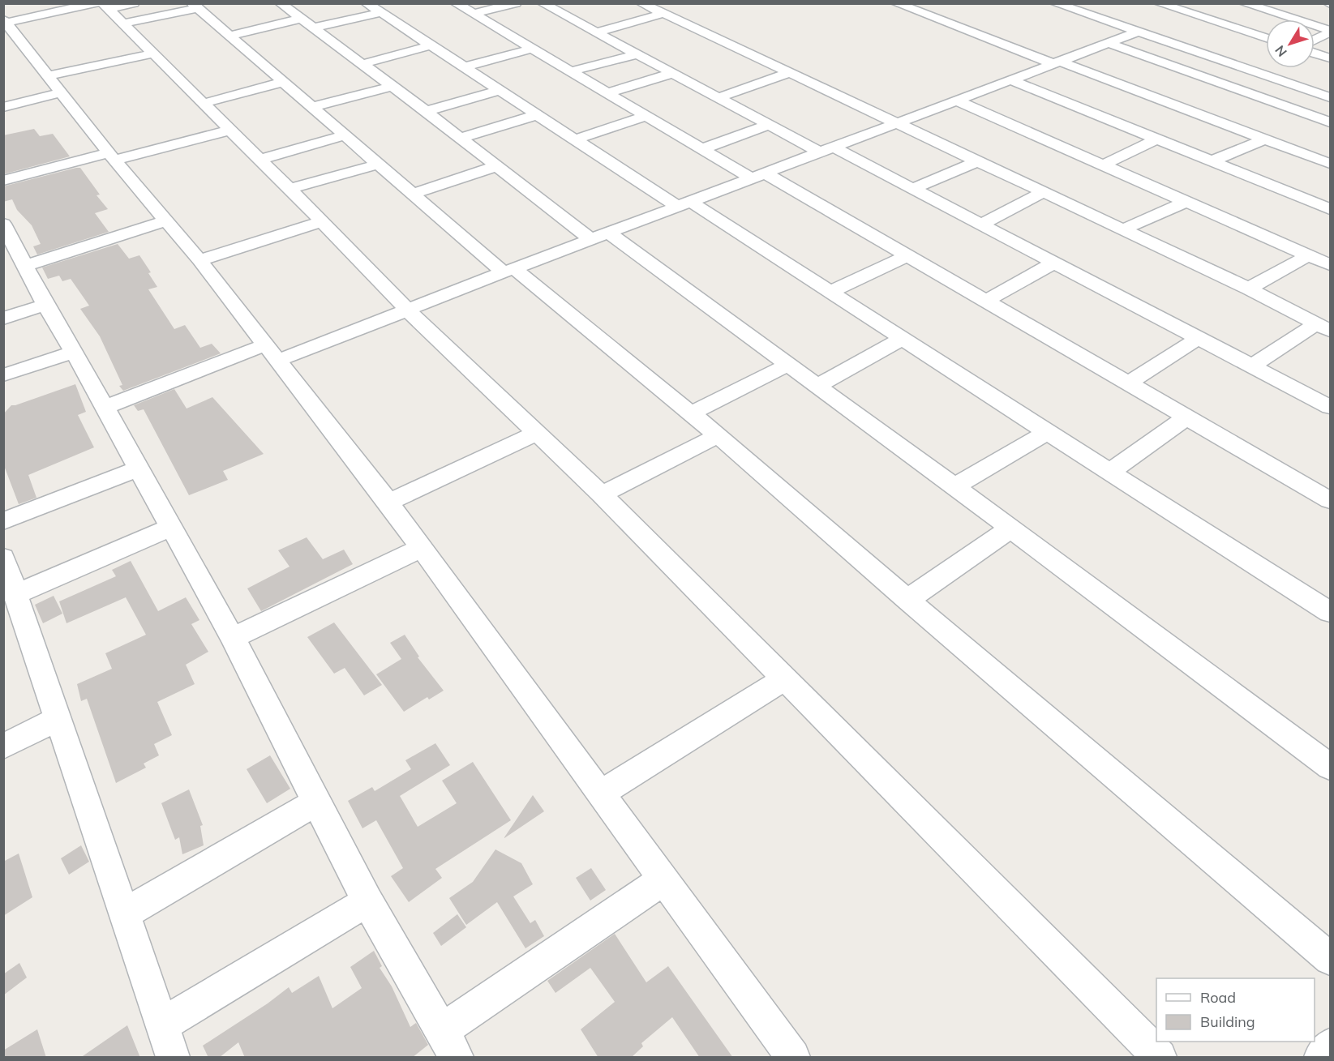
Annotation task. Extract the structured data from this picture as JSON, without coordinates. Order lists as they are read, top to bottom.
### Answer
{
  "legend": ["Road", "Building"],
  "north": "bottom left"
}
